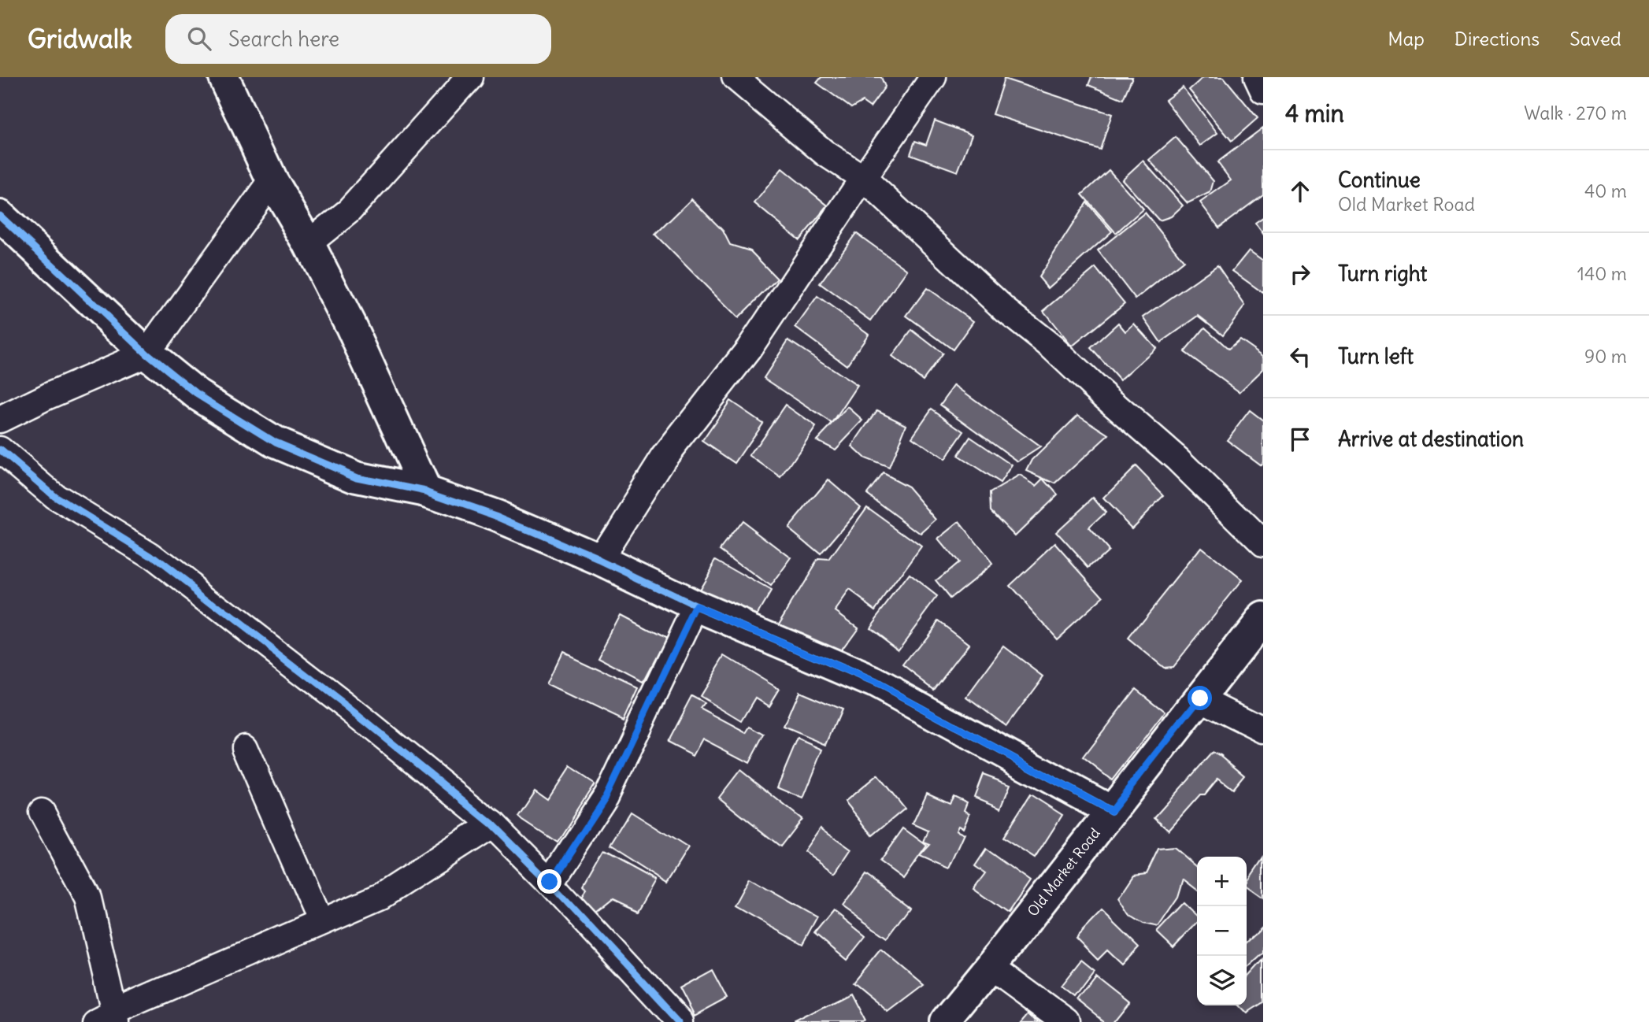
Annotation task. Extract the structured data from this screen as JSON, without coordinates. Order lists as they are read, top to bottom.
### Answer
{
  "streets": {
    "street": ["Old Market Road"]
  },
  "page": {
    "header": "Gridwalk",
    "search": "Search here",
    "nav": ["Map", "Directions", "Saved"],
    "heading": ["4 min", "Walk · 270 m"],
    "list": [
      ["Continue", "Old Market Road", "40 m"],
      ["Turn right", "140 m"],
      ["Turn left", "90 m"],
      "Arrive at destination"
    ],
    "map_buttons": ["+", "−"]
  }
}
